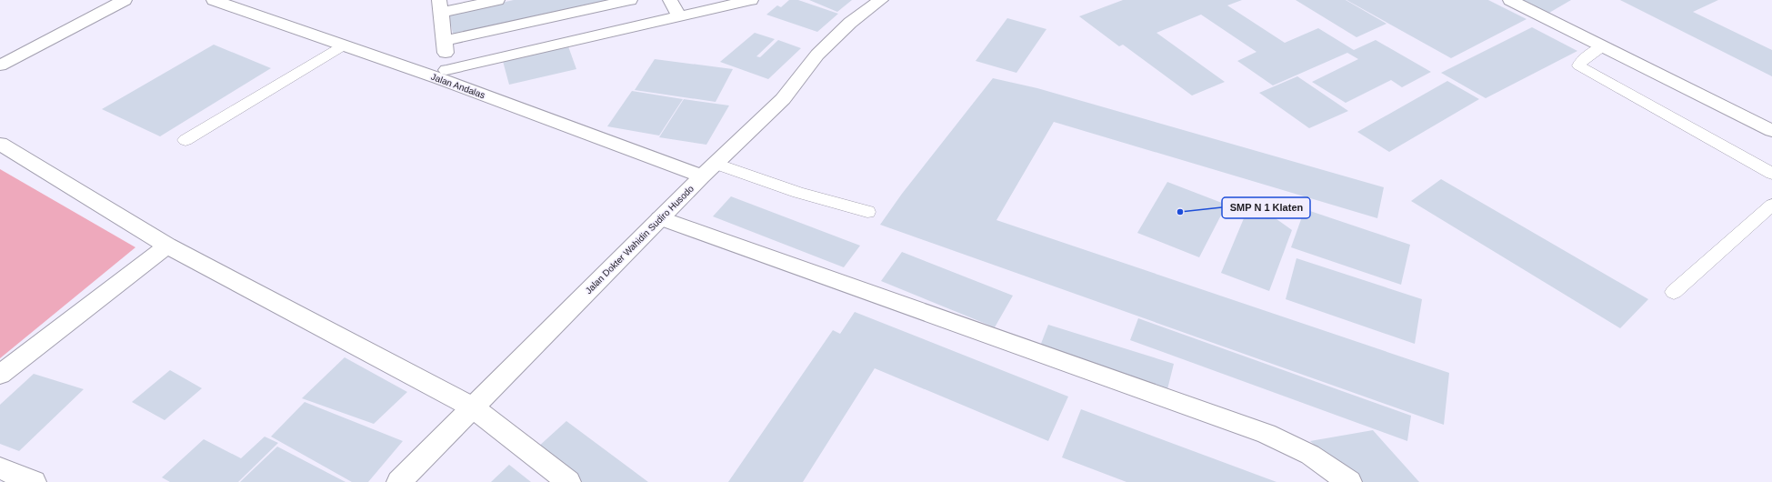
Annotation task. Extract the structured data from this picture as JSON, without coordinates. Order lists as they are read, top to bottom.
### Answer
{
  "streets": {
    "street": ["Jalan Andalas", "Jalan Dokter Wahidin Sudiro Husodo"]
  },
  "crossings": [
    ["Jalan Andalas", "Jalan Dokter Wahidin Sudiro Husodo"]
  ],
  "places": ["SMP N 1 Klaten"]
}
